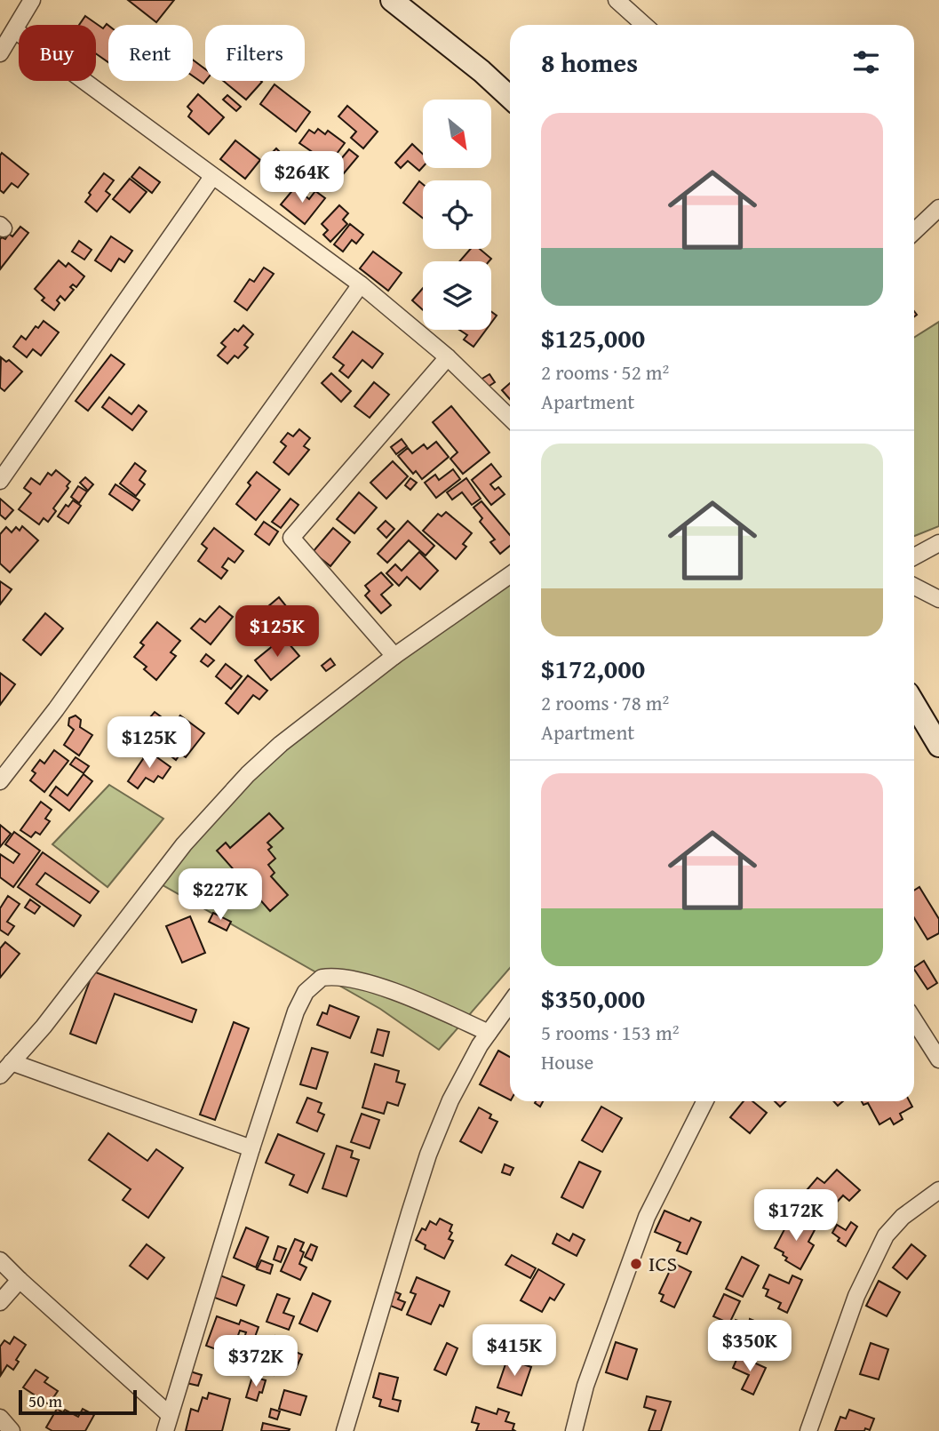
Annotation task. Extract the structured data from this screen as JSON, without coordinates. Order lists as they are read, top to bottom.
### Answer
{
  "places": ["ICS"],
  "scale_bar": "50 m",
  "north": "bottom right",
  "page": {
    "chip": ["Buy", "Rent", "Filters"],
    "heading": "8 homes",
    "list": [
      {
        "name": "$125,000",
        "note": "2 rooms · 52 m² · Apartment"
      },
      {
        "name": "$172,000",
        "note": "2 rooms · 78 m² · Apartment"
      },
      {
        "name": "$350,000",
        "note": "5 rooms · 153 m² · House"
      }
    ],
    "price": [
      "$264K",
      "$125K",
      "$125K",
      "$227K",
      "$172K",
      "$350K",
      "$415K",
      "$372K"
    ],
    "scale": "50 m"
  }
}
